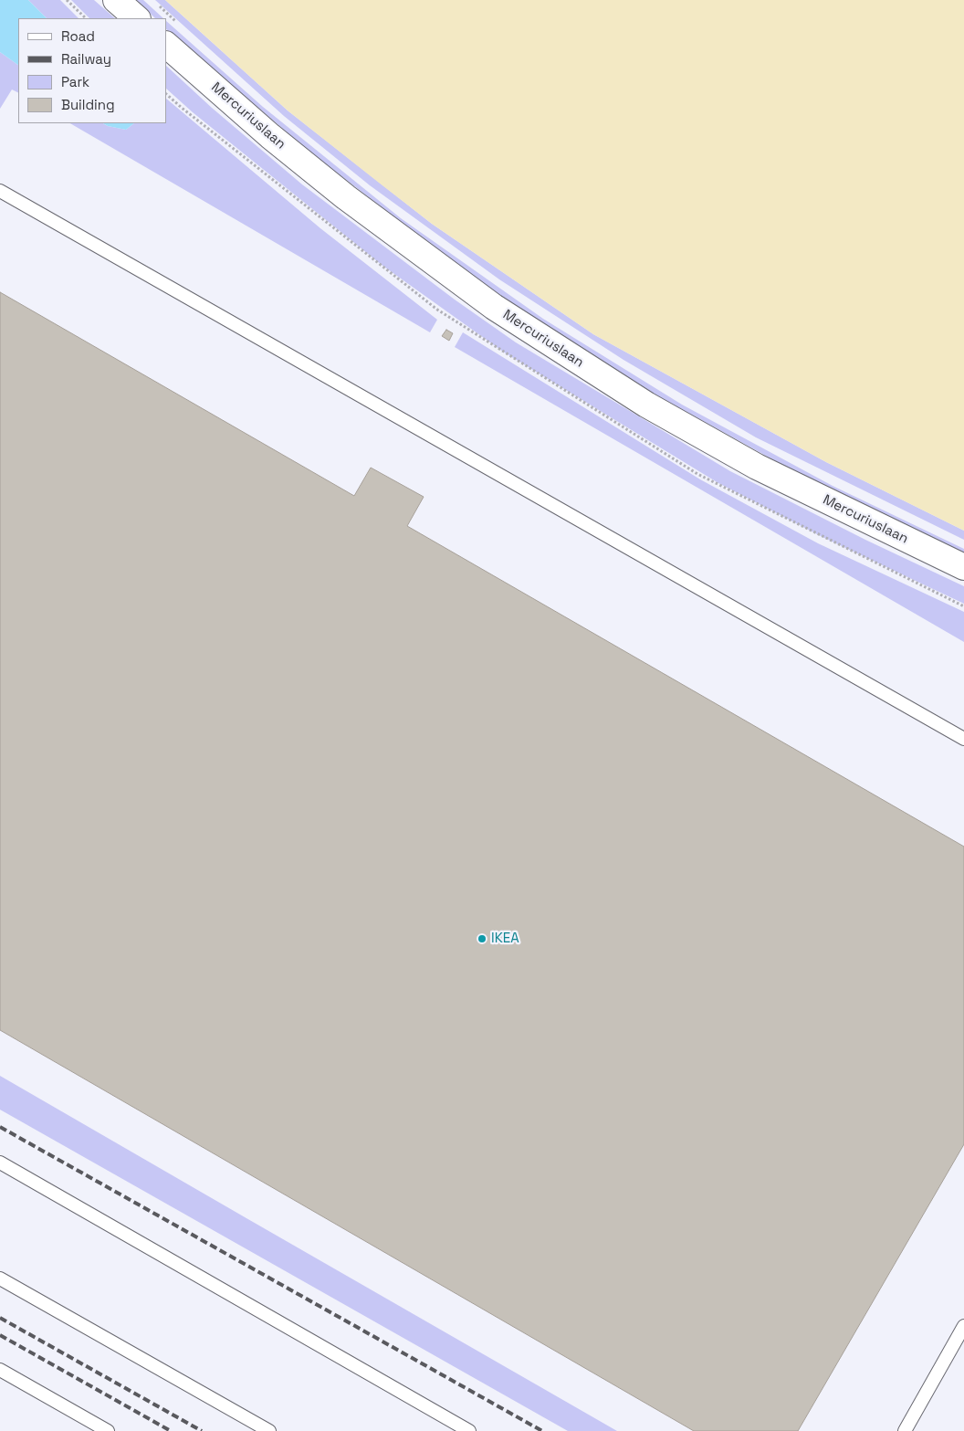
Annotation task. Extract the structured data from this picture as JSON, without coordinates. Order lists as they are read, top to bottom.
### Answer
{
  "streets": {
    "street": ["Mercuriuslaan"]
  },
  "places": ["IKEA"],
  "legend": [
    "Road",
    "Railway",
    "Park",
    "Building"
  ]
}
